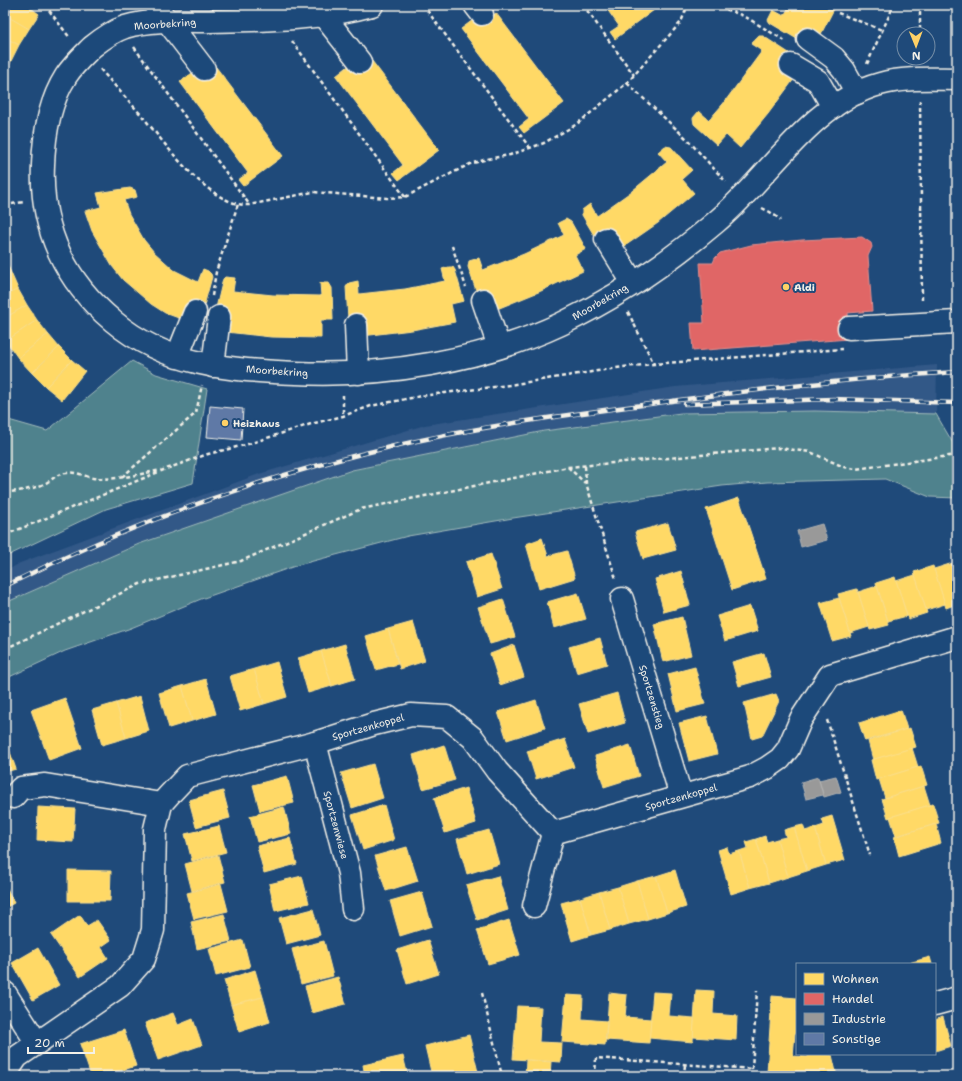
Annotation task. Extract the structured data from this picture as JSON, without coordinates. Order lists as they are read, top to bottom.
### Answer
{
  "streets": {
    "street": [
      "Moorbekring",
      "Sportzenstieg",
      "Sportzenkoppel",
      "Sportzenwiese"
    ]
  },
  "crossings": [
    ["Sportzenstieg", "Sportzenkoppel"],
    ["Sportzenkoppel", "Sportzenwiese"]
  ],
  "places": ["Aldi", "Heizhaus"],
  "legend": [
    "Wohnen",
    "Handel",
    "Industrie",
    "Sonstige"
  ],
  "scale_bar": "20 m",
  "north": "bottom"
}
